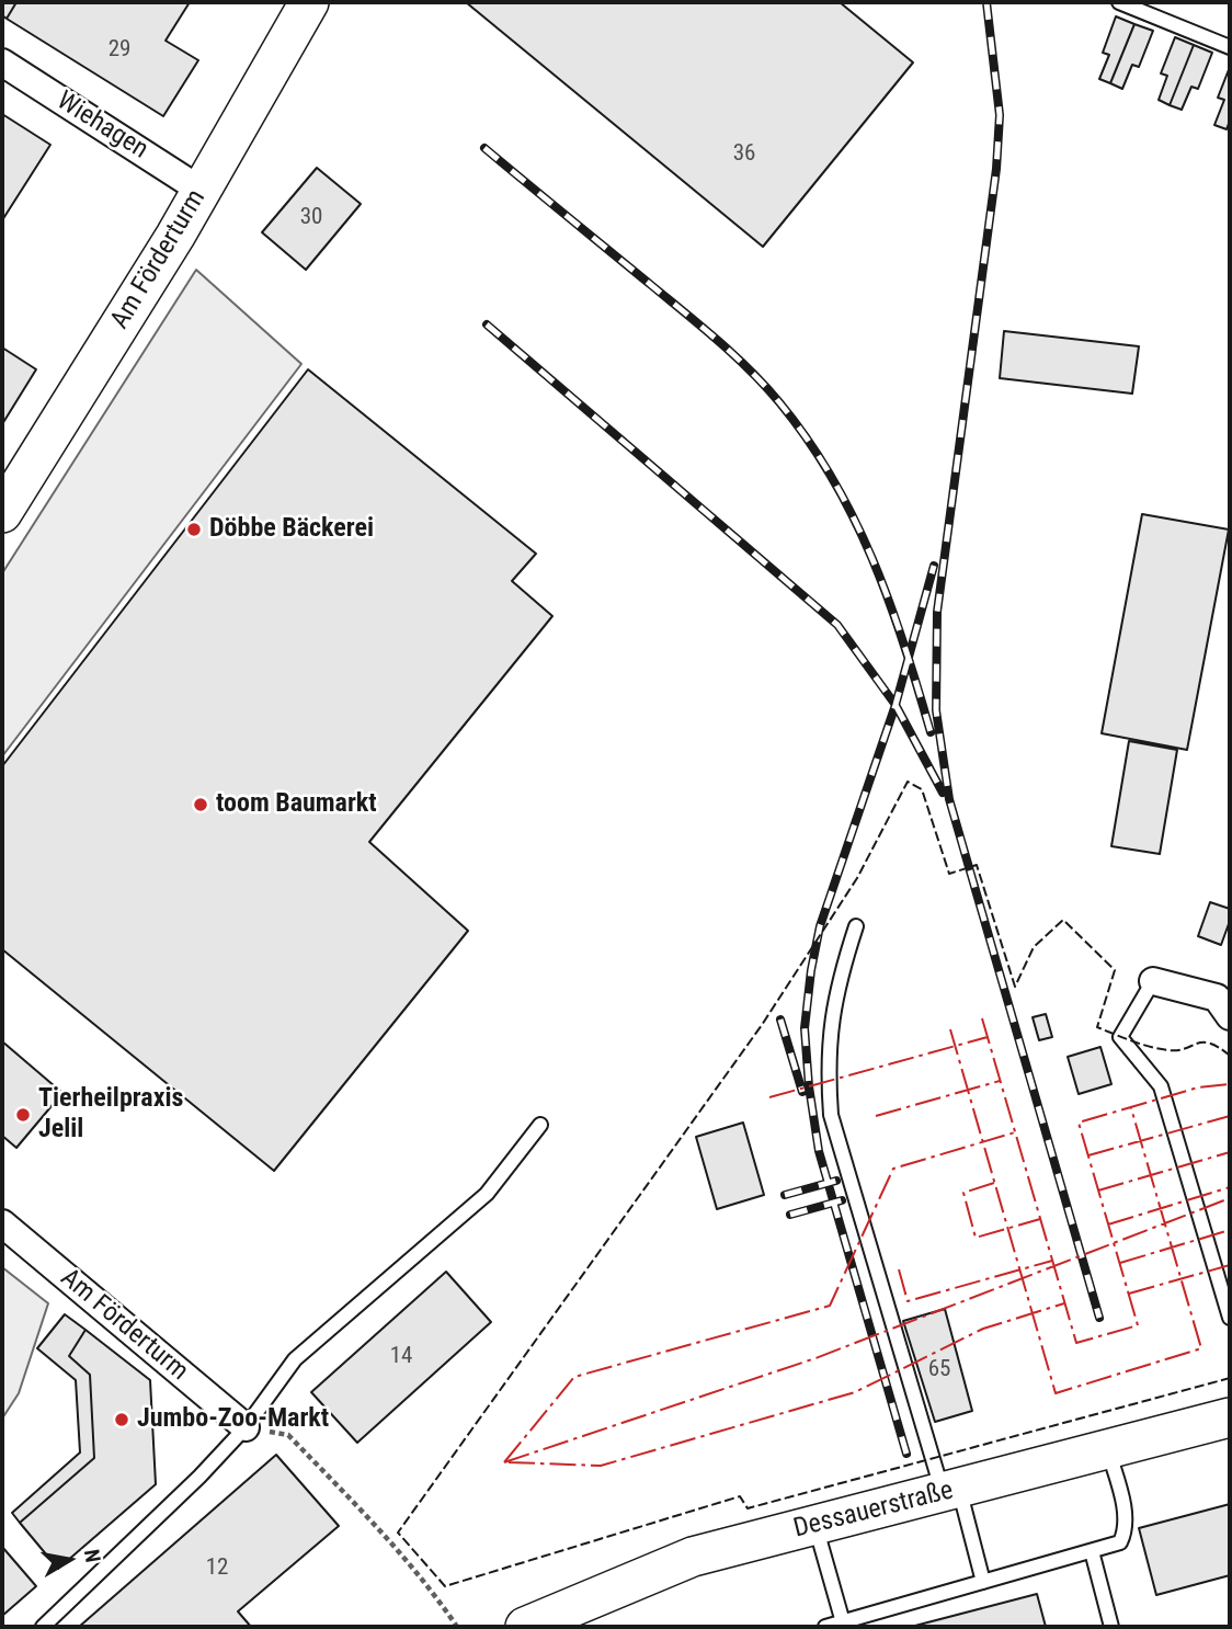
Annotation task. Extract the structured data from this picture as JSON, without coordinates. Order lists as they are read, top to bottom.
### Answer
{
  "streets": {
    "street": ["Wiehagen", "Am Förderturm", "Dessauerstraße"]
  },
  "crossings": [
    ["Wiehagen", "Am Förderturm"]
  ],
  "places": [
    "Döbbe Bäckerei",
    "toom Baumarkt",
    "Tierheilpraxis Jelil",
    "Jumbo-Zoo-Markt"
  ],
  "house_numbers": [
    "29",
    "36",
    "30",
    "14",
    "65",
    "12"
  ],
  "north": "right"
}
